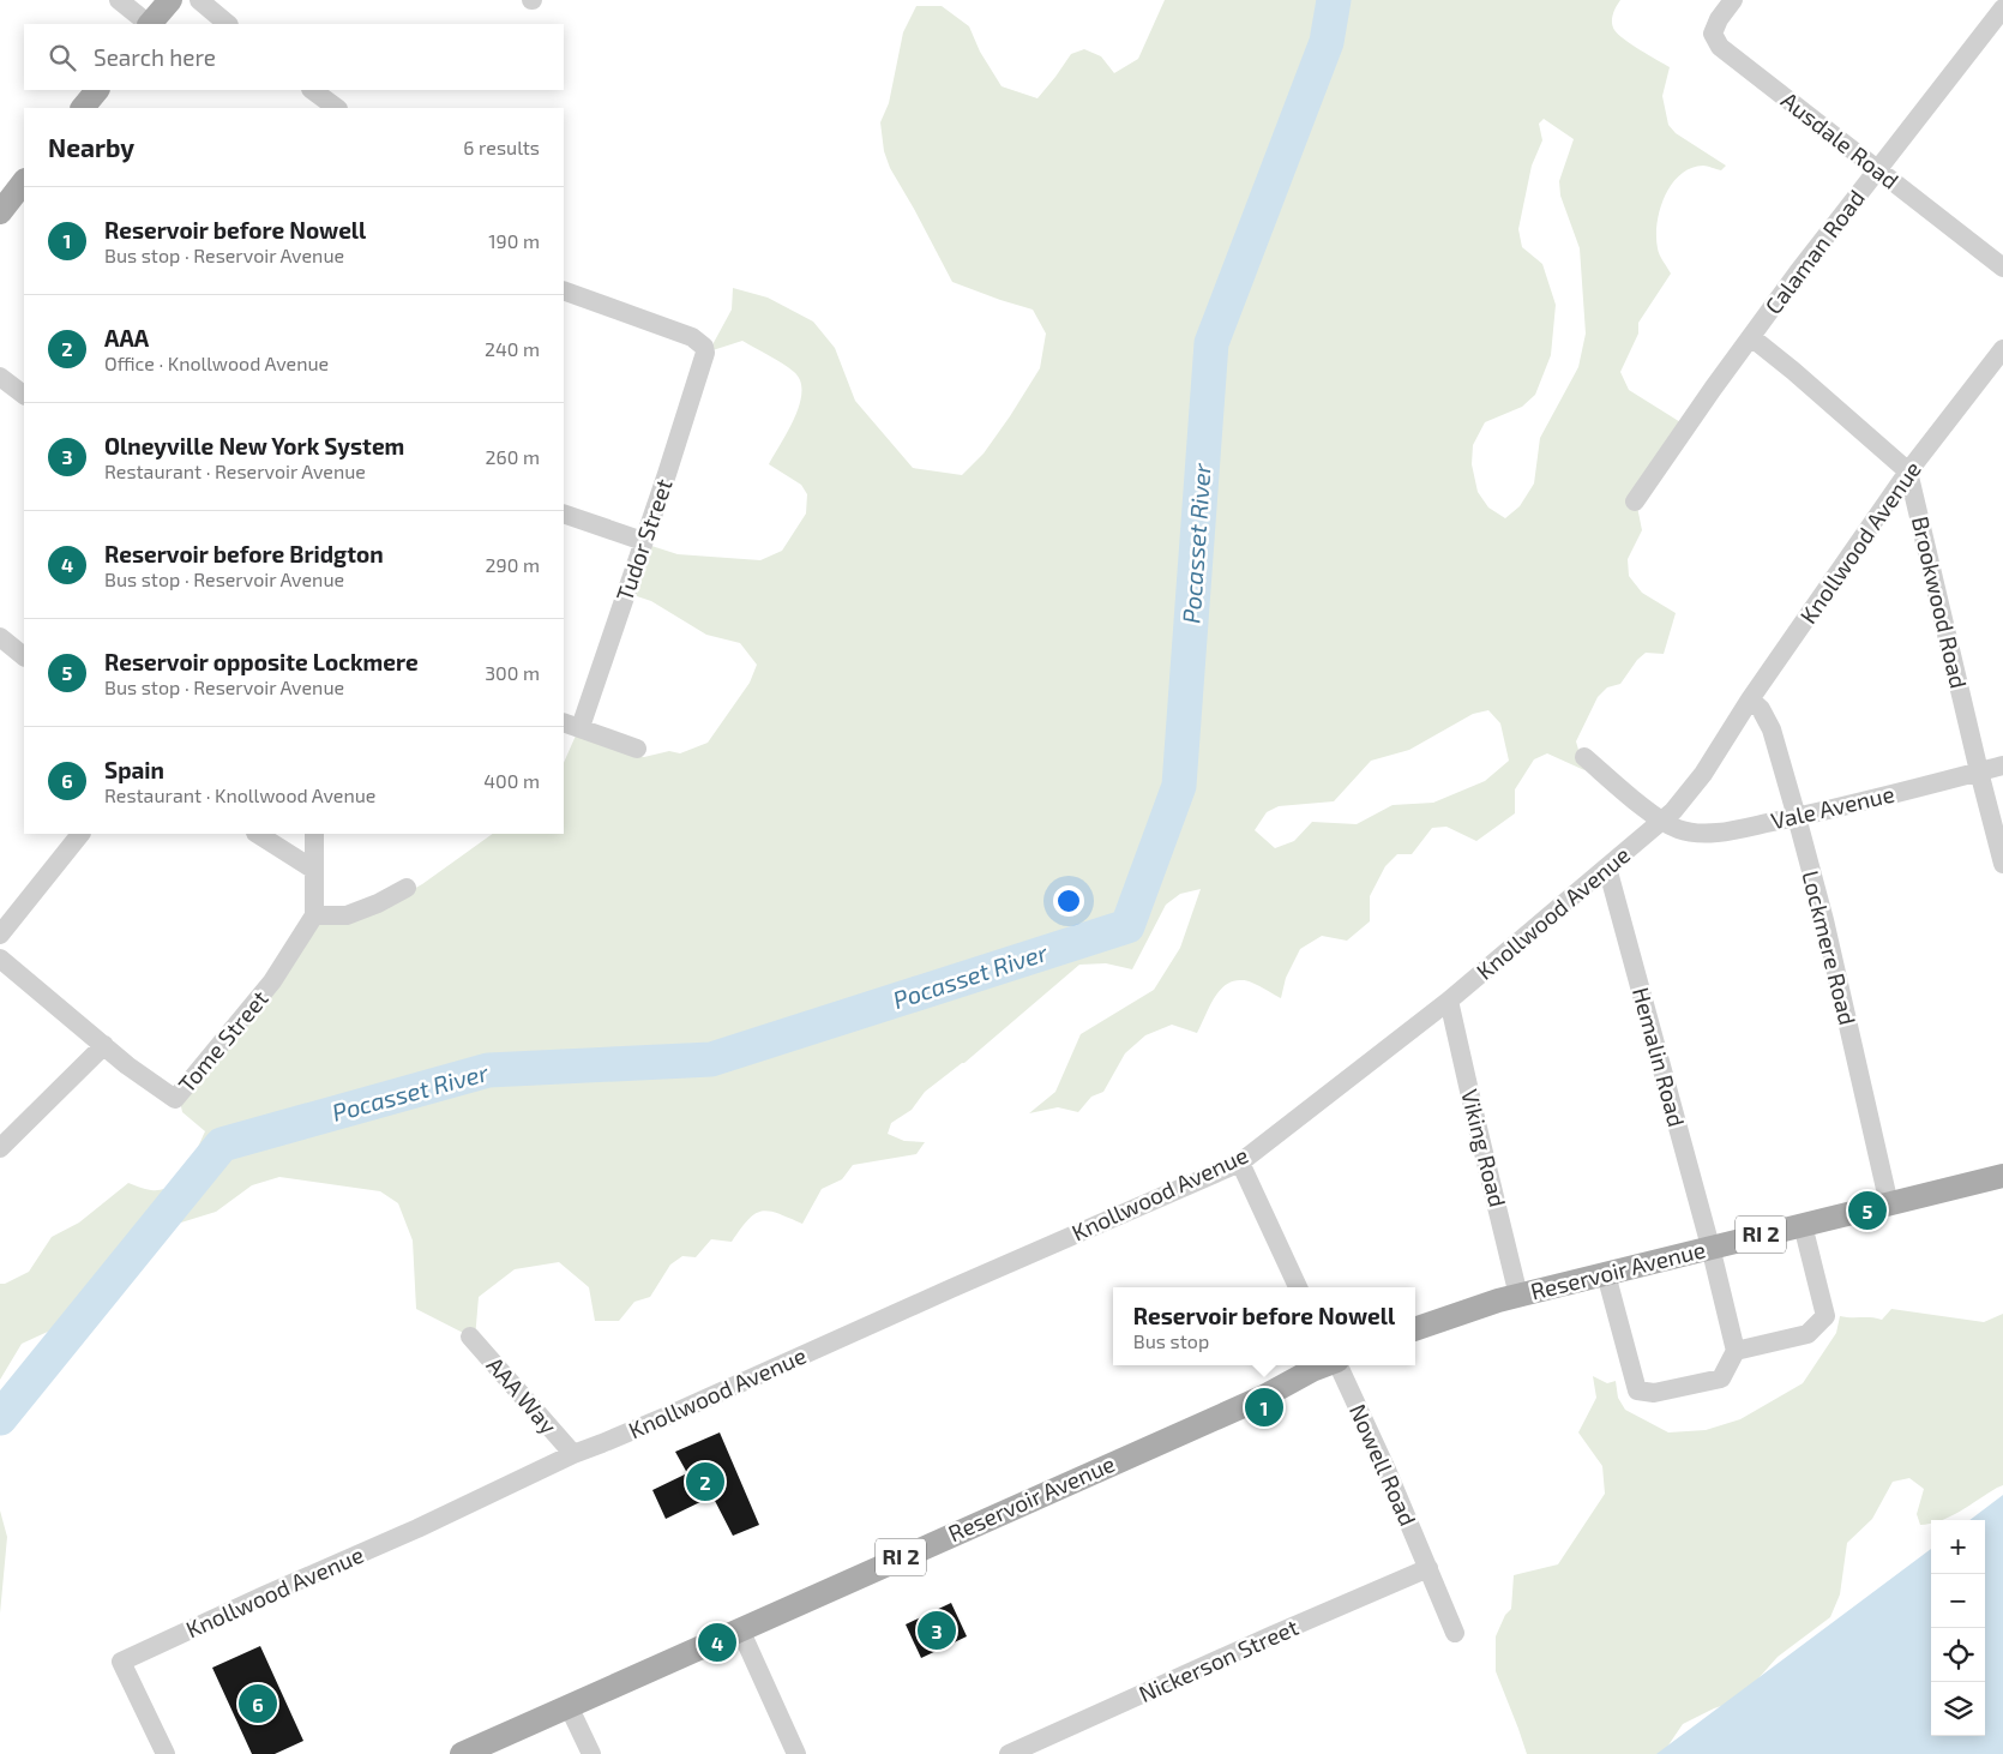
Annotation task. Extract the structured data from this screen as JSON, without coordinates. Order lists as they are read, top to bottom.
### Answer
{
  "streets": {
    "main road": ["RI 2", "Reservoir Avenue"],
    "street": [
      "Ausdale Road",
      "Calaman Road",
      "Tudor Street",
      "Knollwood Avenue",
      "Brookwood Road",
      "Vale Avenue",
      "Lockmere Road",
      "Tome Street",
      "Hemalin Road",
      "Viking Road",
      "AAA Way",
      "Nowell Road",
      "Nickerson Street"
    ]
  },
  "crossings": [
    ["Ausdale Road", "Calaman Road"],
    ["Knollwood Avenue", "Brookwood Road"],
    ["Knollwood Avenue", "Vale Avenue"],
    ["Knollwood Avenue", "Lockmere Road"],
    ["Knollwood Avenue", "Hemalin Road"],
    ["Knollwood Avenue", "Viking Road"],
    ["Knollwood Avenue", "AAA Way"],
    ["Brookwood Road", "Vale Avenue"],
    ["Vale Avenue", "Lockmere Road"],
    ["Lockmere Road", "Reservoir Avenue"],
    ["Hemalin Road", "Reservoir Avenue"],
    ["Viking Road", "Reservoir Avenue"],
    ["Nowell Road", "Nickerson Street"]
  ],
  "water": ["Pocasset River"],
  "page": {
    "search": "Search here",
    "heading": ["Nearby", "6 results"],
    "list": [
      {
        "mark": "1",
        "name": "Reservoir before Nowell",
        "note": "Bus stop · Reservoir Avenue",
        "value": "190 m"
      },
      {
        "mark": "2",
        "name": "AAA",
        "note": "Office · Knollwood Avenue",
        "value": "240 m"
      },
      {
        "mark": "3",
        "name": "Olneyville New York System",
        "note": "Restaurant · Reservoir Avenue",
        "value": "260 m"
      },
      {
        "mark": "4",
        "name": "Reservoir before Bridgton",
        "note": "Bus stop · Reservoir Avenue",
        "value": "290 m"
      },
      {
        "mark": "5",
        "name": "Reservoir opposite Lockmere",
        "note": "Bus stop · Reservoir Avenue",
        "value": "300 m"
      },
      {
        "mark": "6",
        "name": "Spain",
        "note": "Restaurant · Knollwood Avenue",
        "value": "400 m"
      }
    ],
    "pins": [
      "5",
      "1",
      "2",
      "3",
      "4",
      "6"
    ],
    "popup": ["Reservoir before Nowell", "Bus stop"],
    "map_buttons": ["+", "−"]
  }
}
